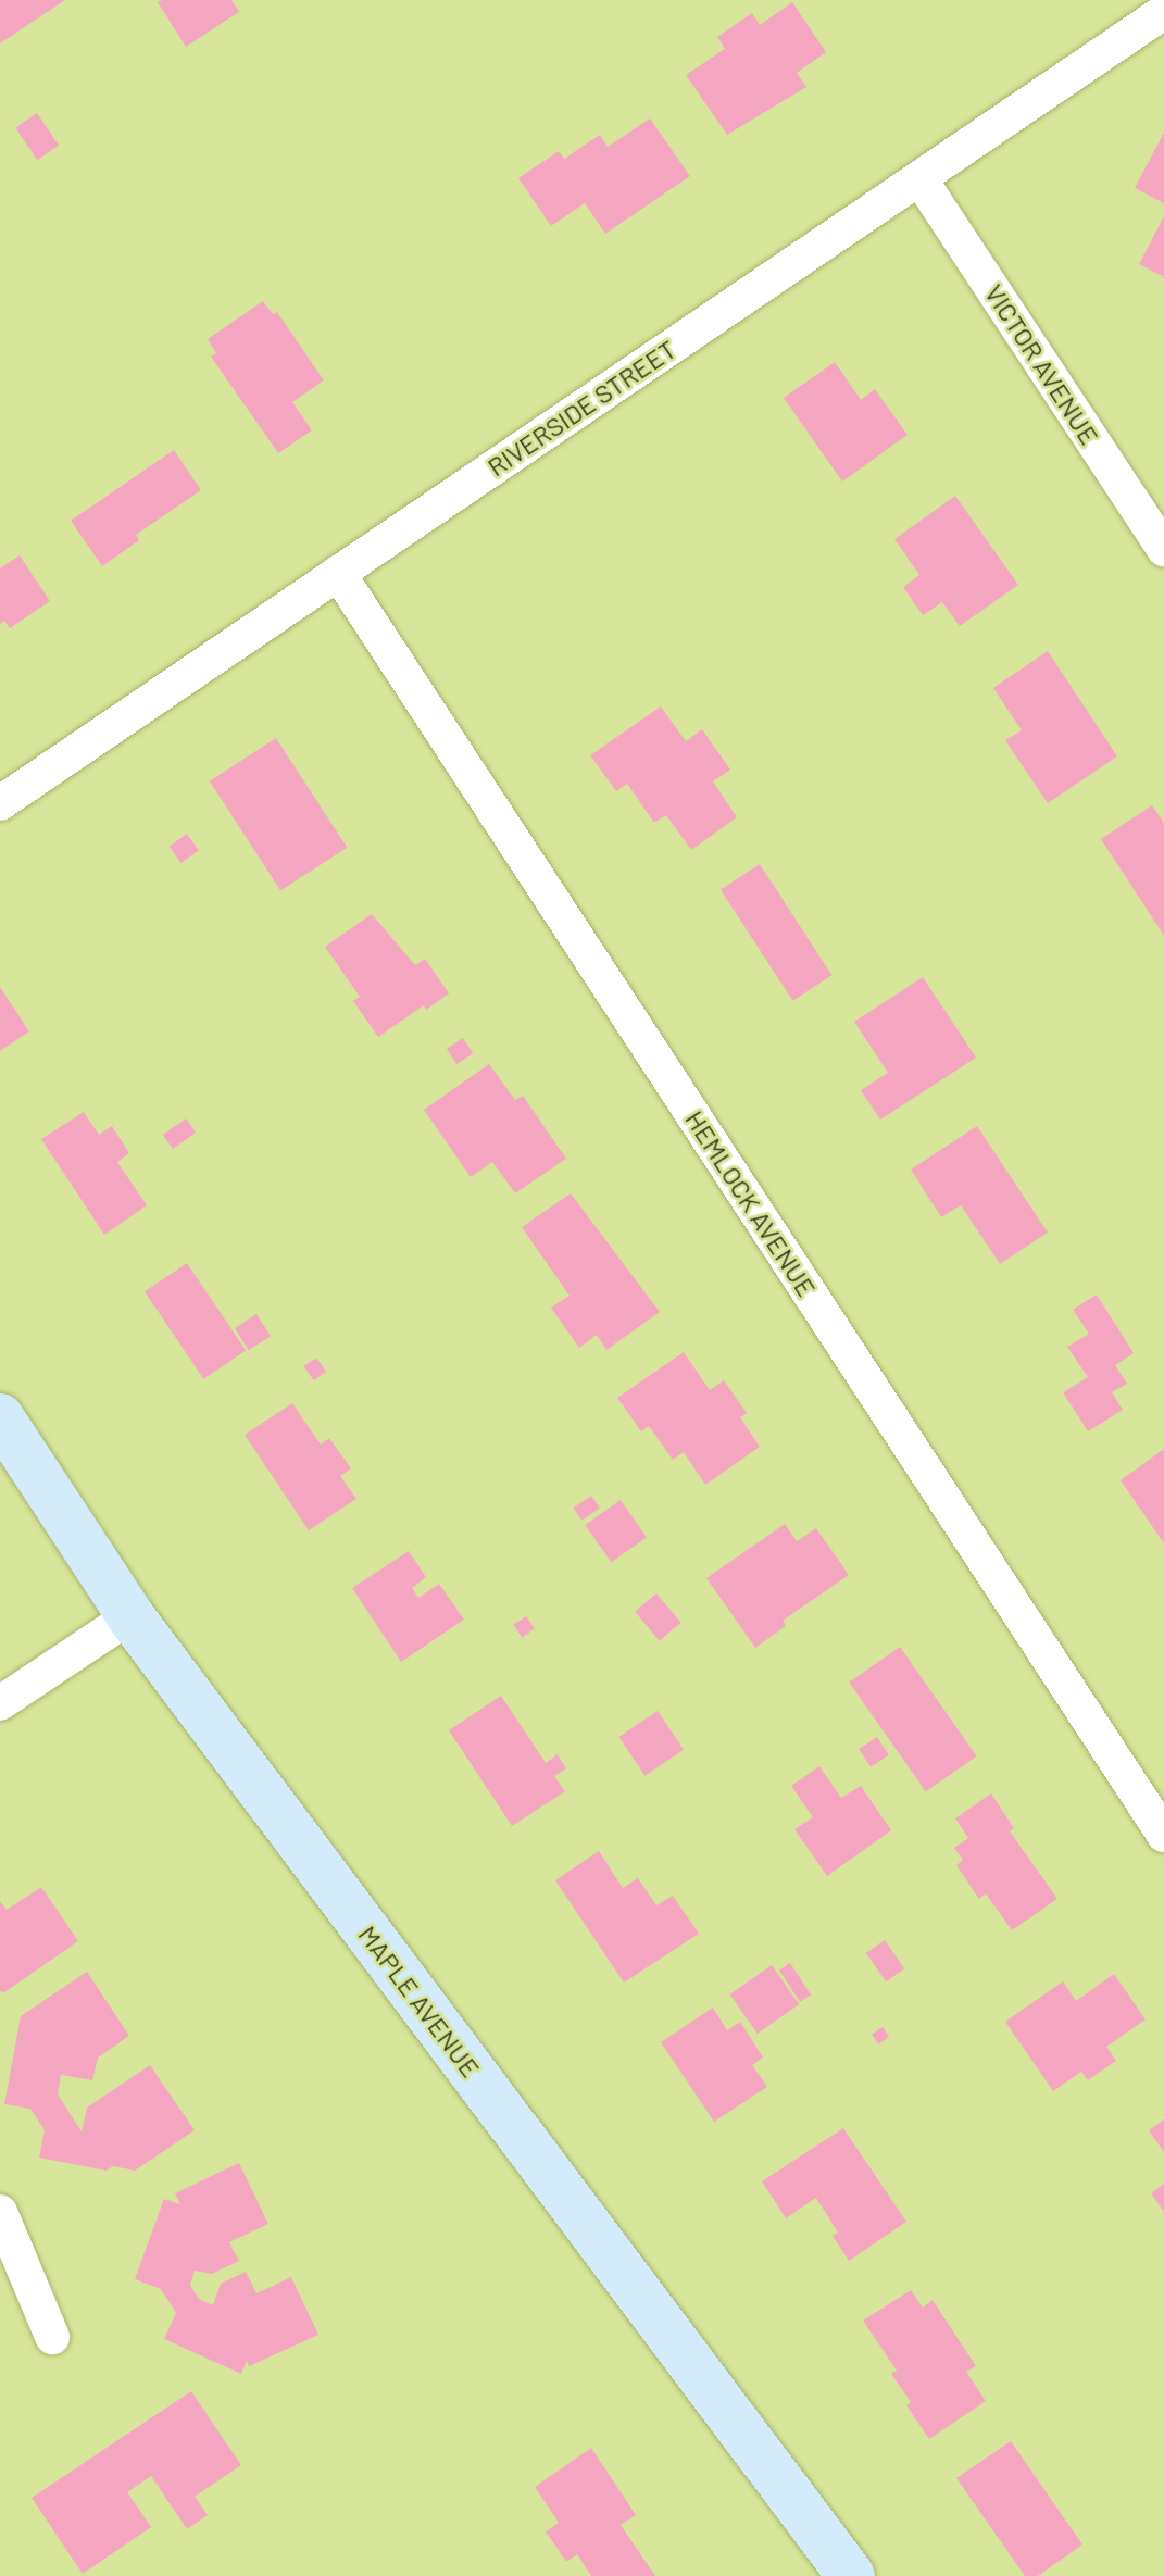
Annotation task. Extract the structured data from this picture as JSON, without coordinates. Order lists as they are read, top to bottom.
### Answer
{
  "streets": {
    "street": [
      "VICTOR AVENUE",
      "RIVERSIDE STREET",
      "HEMLOCK AVENUE",
      "MAPLE AVENUE"
    ]
  },
  "crossings": [
    ["VICTOR AVENUE", "RIVERSIDE STREET"],
    ["RIVERSIDE STREET", "HEMLOCK AVENUE"]
  ]
}
